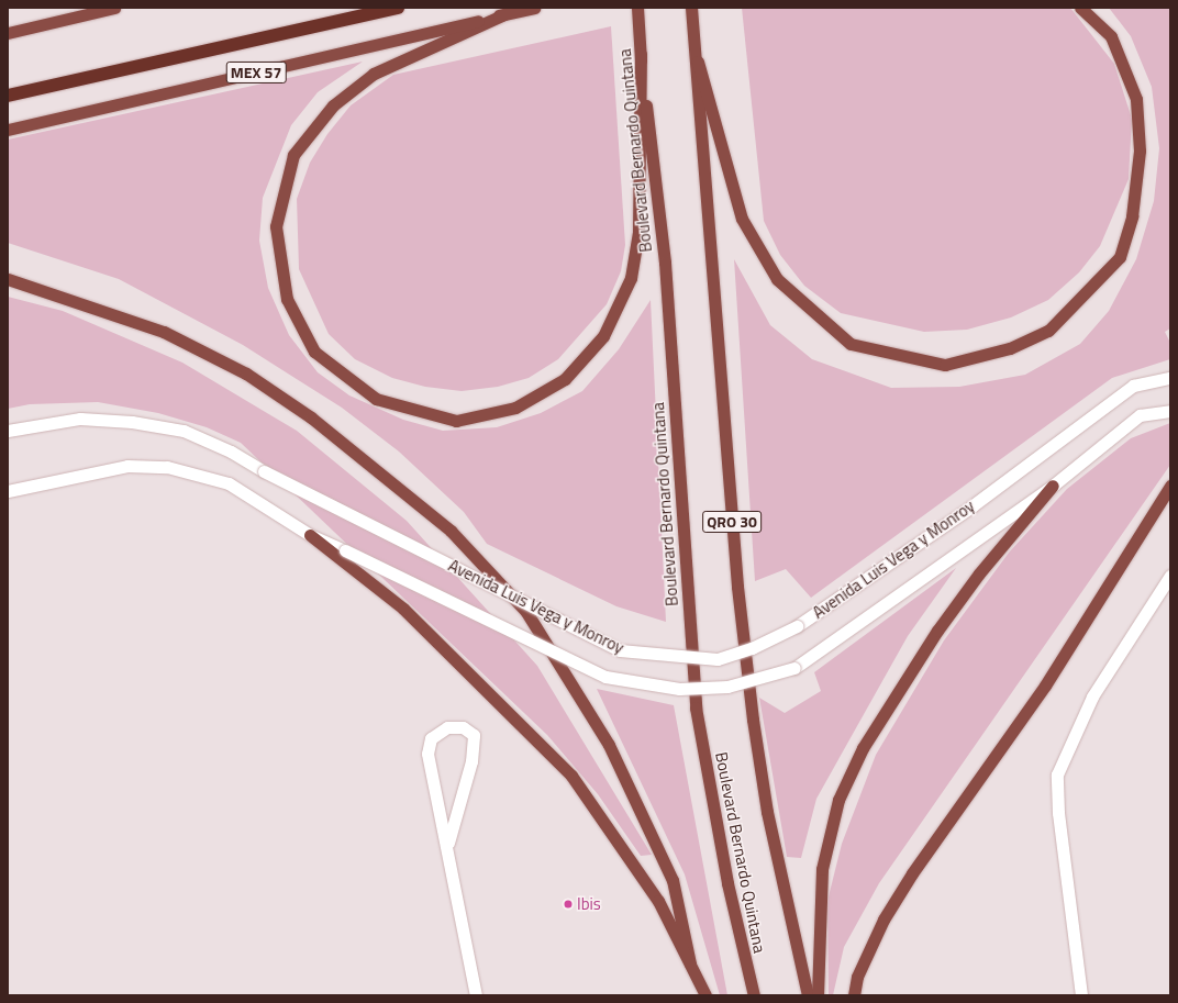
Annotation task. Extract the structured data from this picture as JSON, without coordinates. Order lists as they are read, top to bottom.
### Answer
{
  "streets": {
    "highway": ["MEX 57", "Boulevard Bernardo Quintana", "QRO 30"],
    "main road": ["Avenida Luis Vega y Monroy"]
  },
  "places": ["Ibis"]
}
